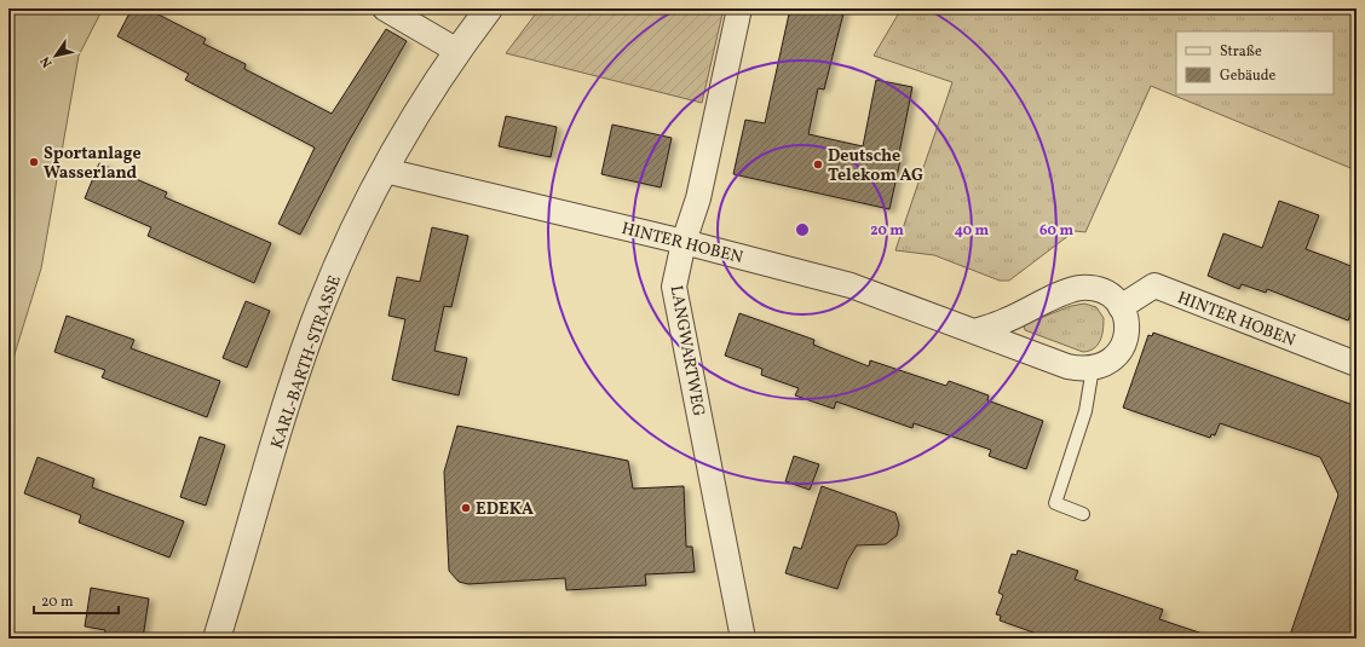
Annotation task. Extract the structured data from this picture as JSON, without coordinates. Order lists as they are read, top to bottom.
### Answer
{
  "streets": {
    "street": ["HINTER HOBEN", "LANGWARTWEG", "KARL-BARTH-STRASSE"]
  },
  "crossings": [
    ["HINTER HOBEN", "LANGWARTWEG"],
    ["HINTER HOBEN", "KARL-BARTH-STRASSE"]
  ],
  "places": ["Sportanlage Wasserland", "Deutsche Telekom AG", "EDEKA"],
  "legend": ["Straße", "Gebäude"],
  "scale_bar": "20 m",
  "north": "bottom left",
  "rings": ["20 m", "40 m", "60 m"]
}
